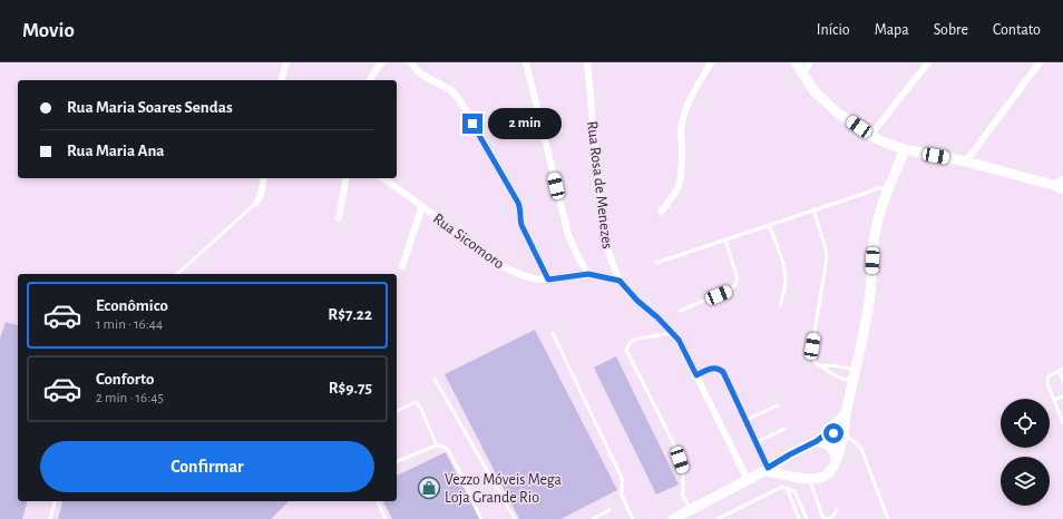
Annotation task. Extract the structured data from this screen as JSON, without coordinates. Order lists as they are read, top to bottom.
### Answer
{
  "streets": {
    "street": ["Rua Rosa de Menezes", "Rua Sicomoro"]
  },
  "crossings": [
    ["Rua Rosa de Menezes", "Rua Sicomoro"]
  ],
  "places": {
    "shop": ["Vezzo Móveis Mega Loja Grande Rio"]
  },
  "page": {
    "header": "Movio",
    "nav": [
      "Início",
      "Mapa",
      "Sobre",
      "Contato"
    ],
    "banner": ["Rua Maria Soares Sendas", "Rua Maria Ana"],
    "bubble": "2 min",
    "list": [
      {
        "name": "Econômico",
        "note": "1 min · 16:44",
        "value": "R$7.22"
      },
      {
        "name": "Conforto",
        "note": "2 min · 16:45",
        "value": "R$9.75"
      }
    ],
    "buttons": "Confirmar"
  }
}
